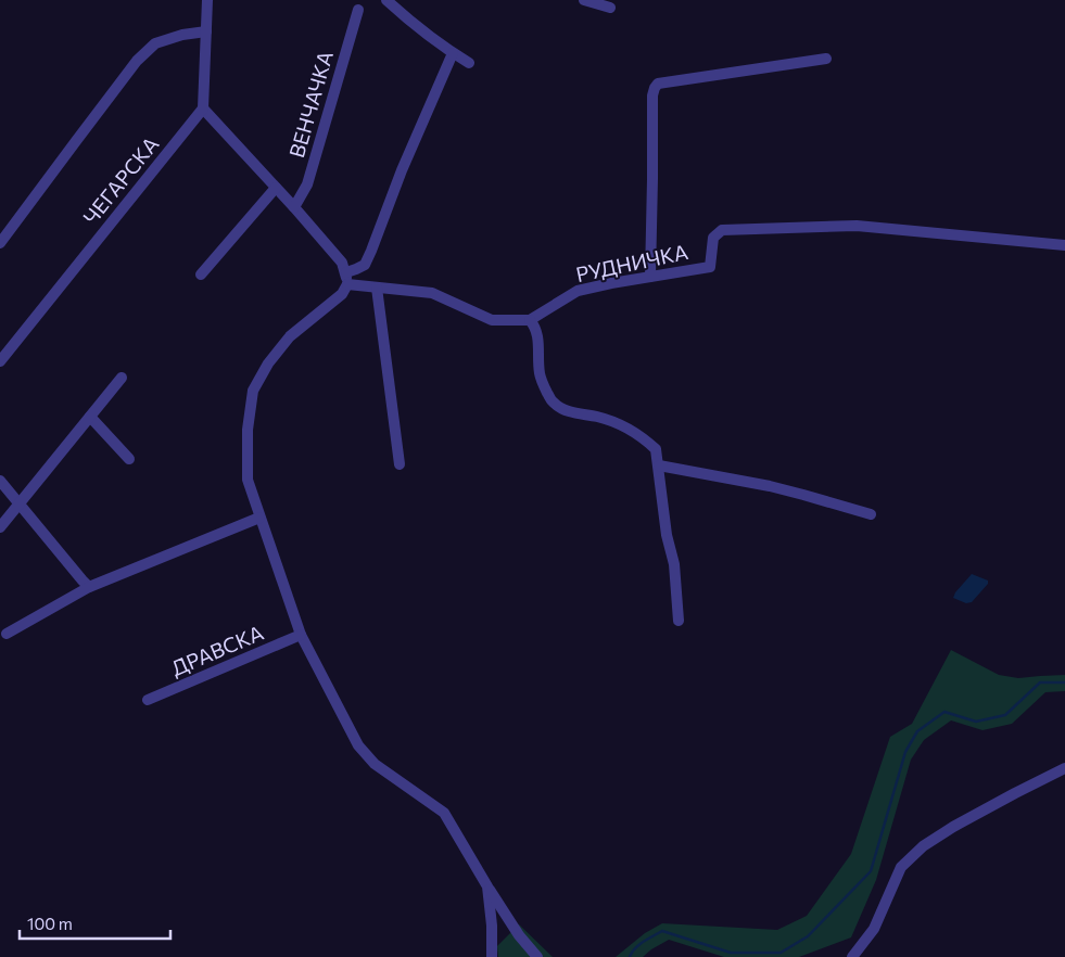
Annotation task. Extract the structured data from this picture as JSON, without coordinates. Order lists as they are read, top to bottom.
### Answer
{
  "streets": {
    "street": [
      "ВЕНЧАЧКА",
      "ЧЕГАРСКА",
      "РУДНИЧКА",
      "ДРАВСКА"
    ]
  },
  "scale_bar": "100 m"
}
